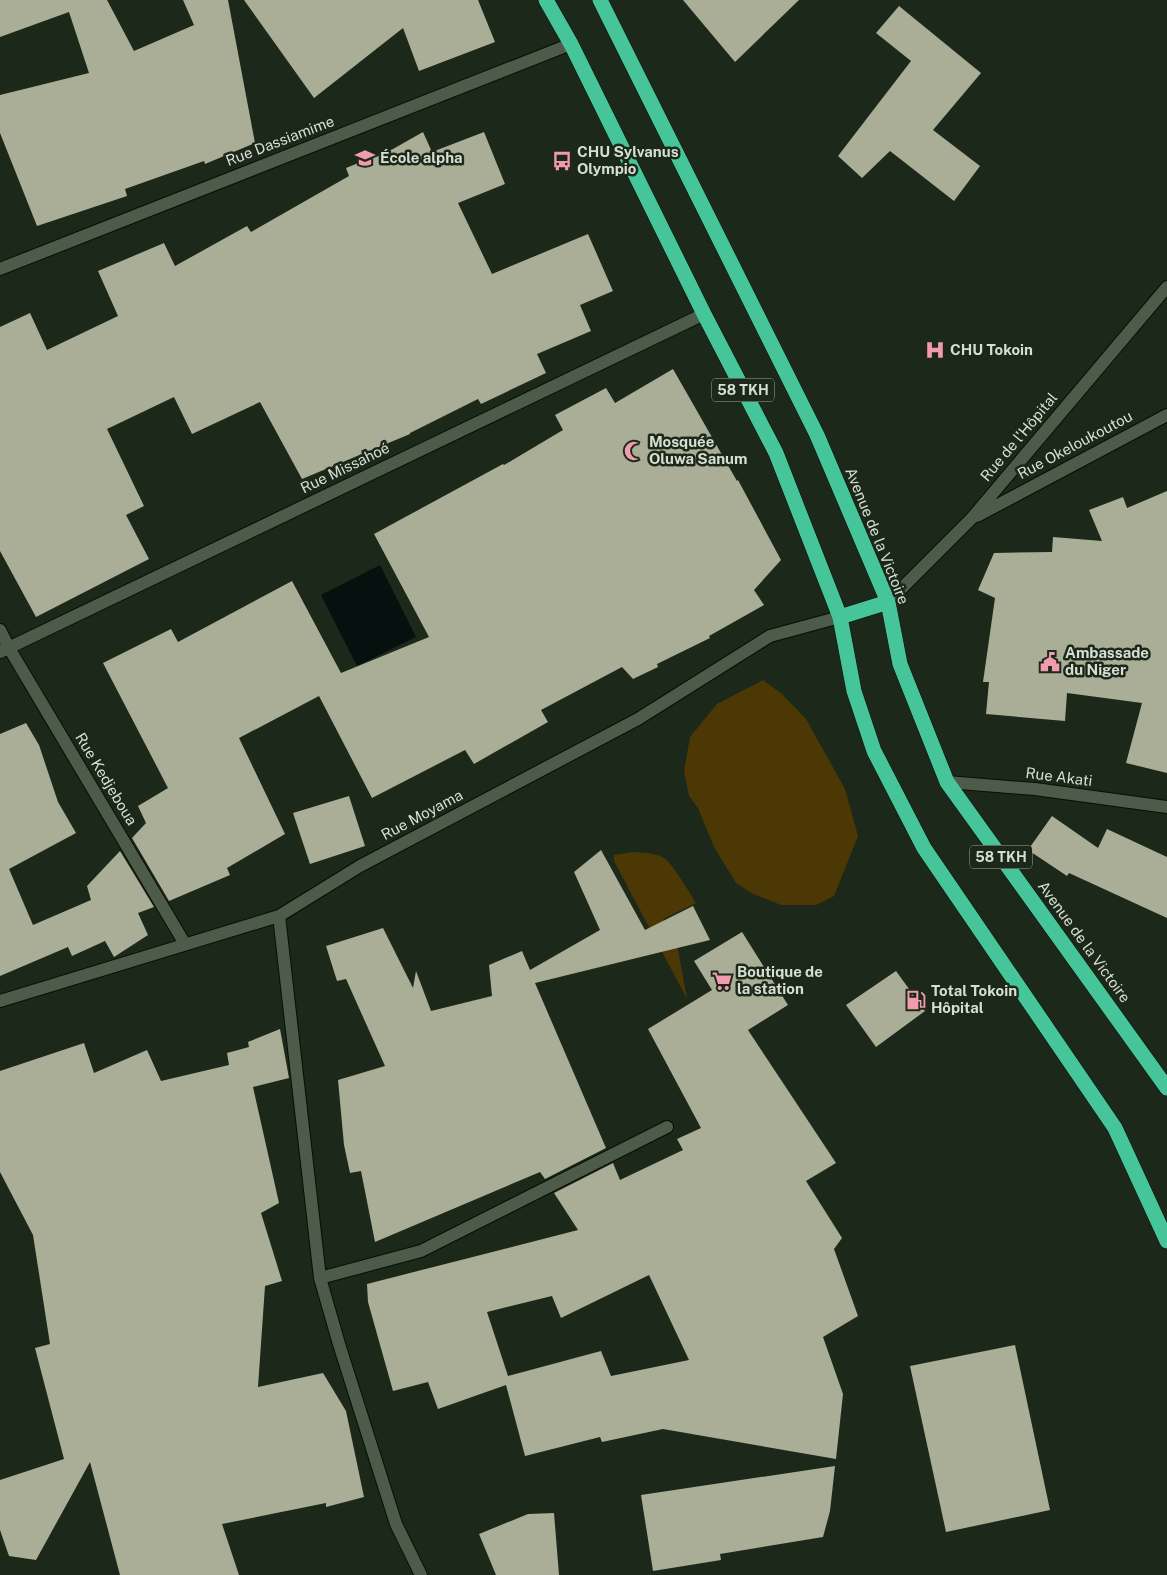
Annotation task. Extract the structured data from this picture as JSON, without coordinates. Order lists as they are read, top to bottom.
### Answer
{
  "streets": {
    "highway": ["58 TKH", "Avenue de la Victoire"],
    "street": [
      "Rue Dassiamime",
      "Rue de l'Hôpital",
      "Rue Okeloukoutou",
      "Rue Missahoé",
      "Rue Akati",
      "Rue Kedjeboua",
      "Rue Moyama"
    ]
  },
  "crossings": [
    ["Rue Dassiamime", "58 TKH"],
    ["58 TKH", "Rue Missahoé"],
    ["58 TKH", "Rue Moyama"],
    ["Rue de l'Hôpital", "Rue Okeloukoutou"],
    ["Rue de l'Hôpital", "Avenue de la Victoire"],
    ["Rue Missahoé", "Rue Kedjeboua"],
    ["Avenue de la Victoire", "Rue Akati"],
    ["Rue Kedjeboua", "Rue Moyama"]
  ],
  "places": {
    "school or university": ["École alpha"],
    "bus stop": ["CHU Sylvanus Olympio"],
    "hospital": ["CHU Tokoin"],
    "mosque": ["Mosquée Oluwa Sanum"],
    "public building": ["Ambassade du Niger"],
    "supermarket": ["Boutique de la station"],
    "fuel station": ["Total Tokoin Hôpital"]
  }
}
